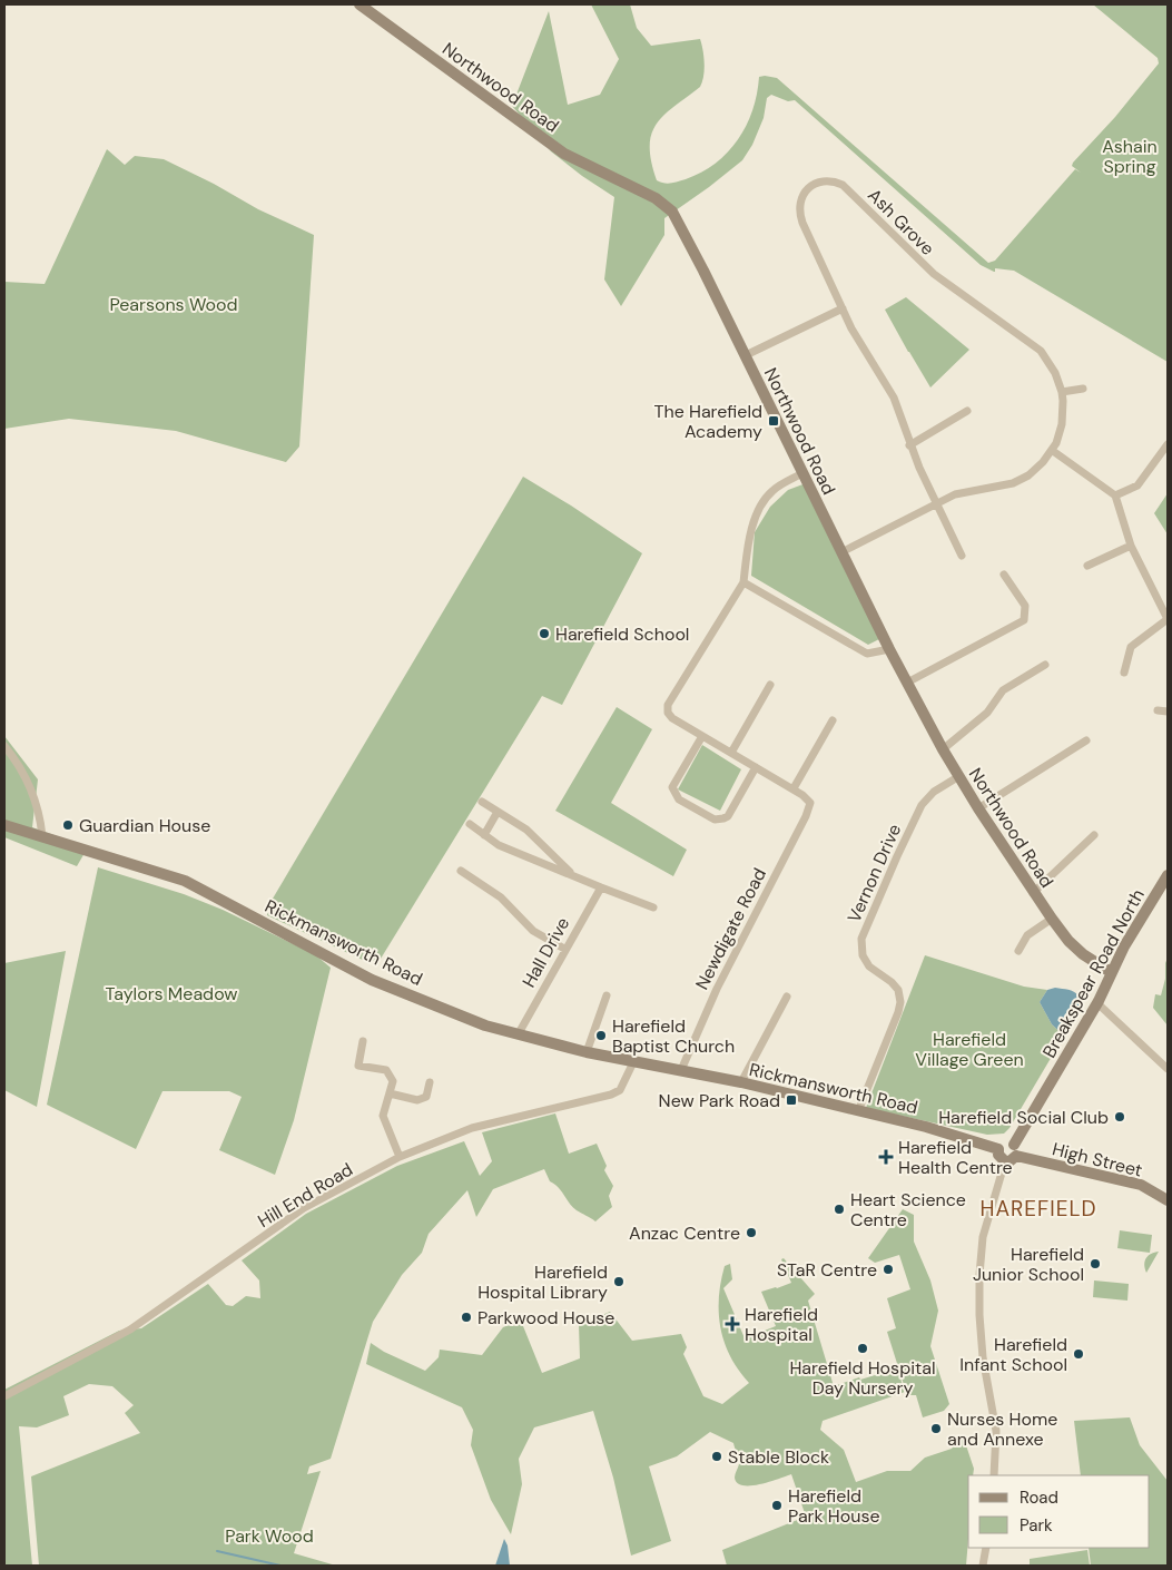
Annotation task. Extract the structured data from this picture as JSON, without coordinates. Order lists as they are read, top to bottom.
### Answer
{
  "streets": {
    "street": [
      "Northwood Road",
      "Ash Grove",
      "Vernon Drive",
      "Newdigate Road",
      "Rickmansworth Road",
      "Hall Drive",
      "Breakspear Road North",
      "High Street",
      "Hill End Road"
    ]
  },
  "crossings": [
    ["Northwood Road", "Ash Grove"],
    ["Northwood Road", "Vernon Drive"],
    ["Northwood Road", "Breakspear Road North"],
    ["Vernon Drive", "Rickmansworth Road"],
    ["Newdigate Road", "Rickmansworth Road"],
    ["Rickmansworth Road", "Hall Drive"],
    ["Rickmansworth Road", "Breakspear Road North"],
    ["Rickmansworth Road", "High Street"],
    ["Rickmansworth Road", "Hill End Road"],
    ["Breakspear Road North", "High Street"]
  ],
  "districts": ["HAREFIELD"],
  "parks": [
    "Ashain Spring",
    "Pearsons Wood",
    "Taylors Meadow",
    "Harefield Village Green",
    "Park Wood"
  ],
  "places": {
    "transit": ["The Harefield Academy", "New Park Road"],
    "other": [
      "Harefield School",
      "Guardian House",
      "Harefield Baptist Church",
      "Harefield Social Club",
      "Heart Science Centre",
      "Anzac Centre",
      "Harefield Junior School",
      "STaR Centre",
      "Harefield Hospital Library",
      "Parkwood House",
      "Harefield Hospital Day Nursery",
      "Harefield Infant School",
      "Nurses Home and Annexe",
      "Stable Block",
      "Harefield Park House"
    ],
    "health": ["Harefield Health Centre", "Harefield Hospital"]
  },
  "legend": ["Road", "Park"]
}
